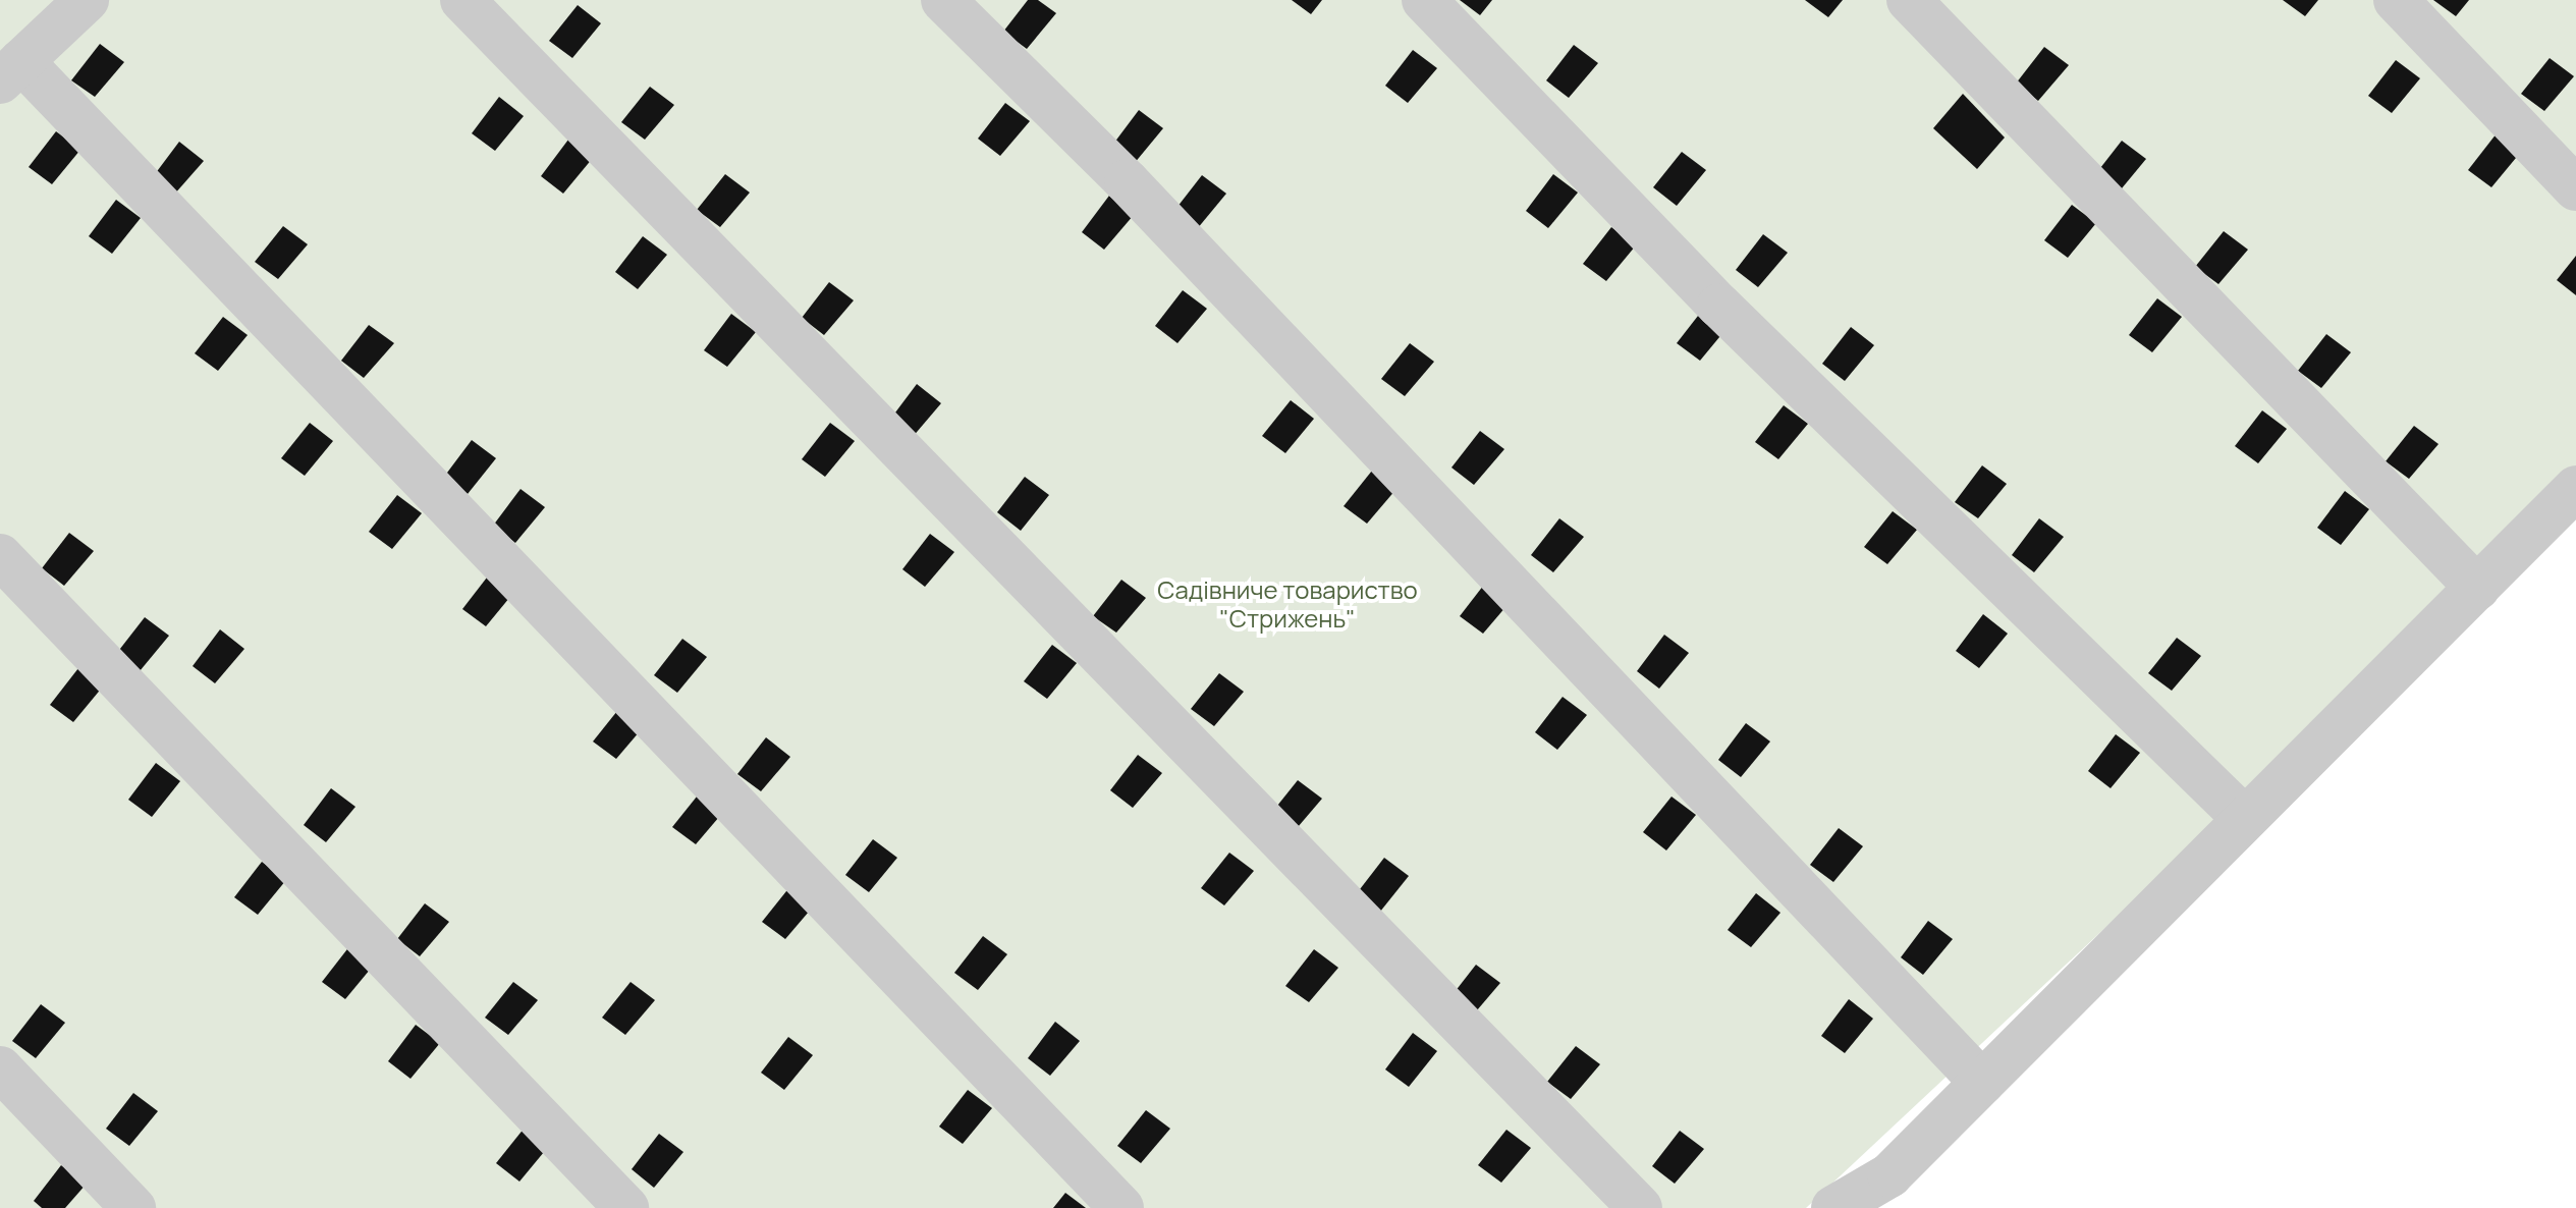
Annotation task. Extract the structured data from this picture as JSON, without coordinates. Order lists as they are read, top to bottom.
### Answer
{
  "parks": ["Садівниче товариство \"Стрижень\""]
}
